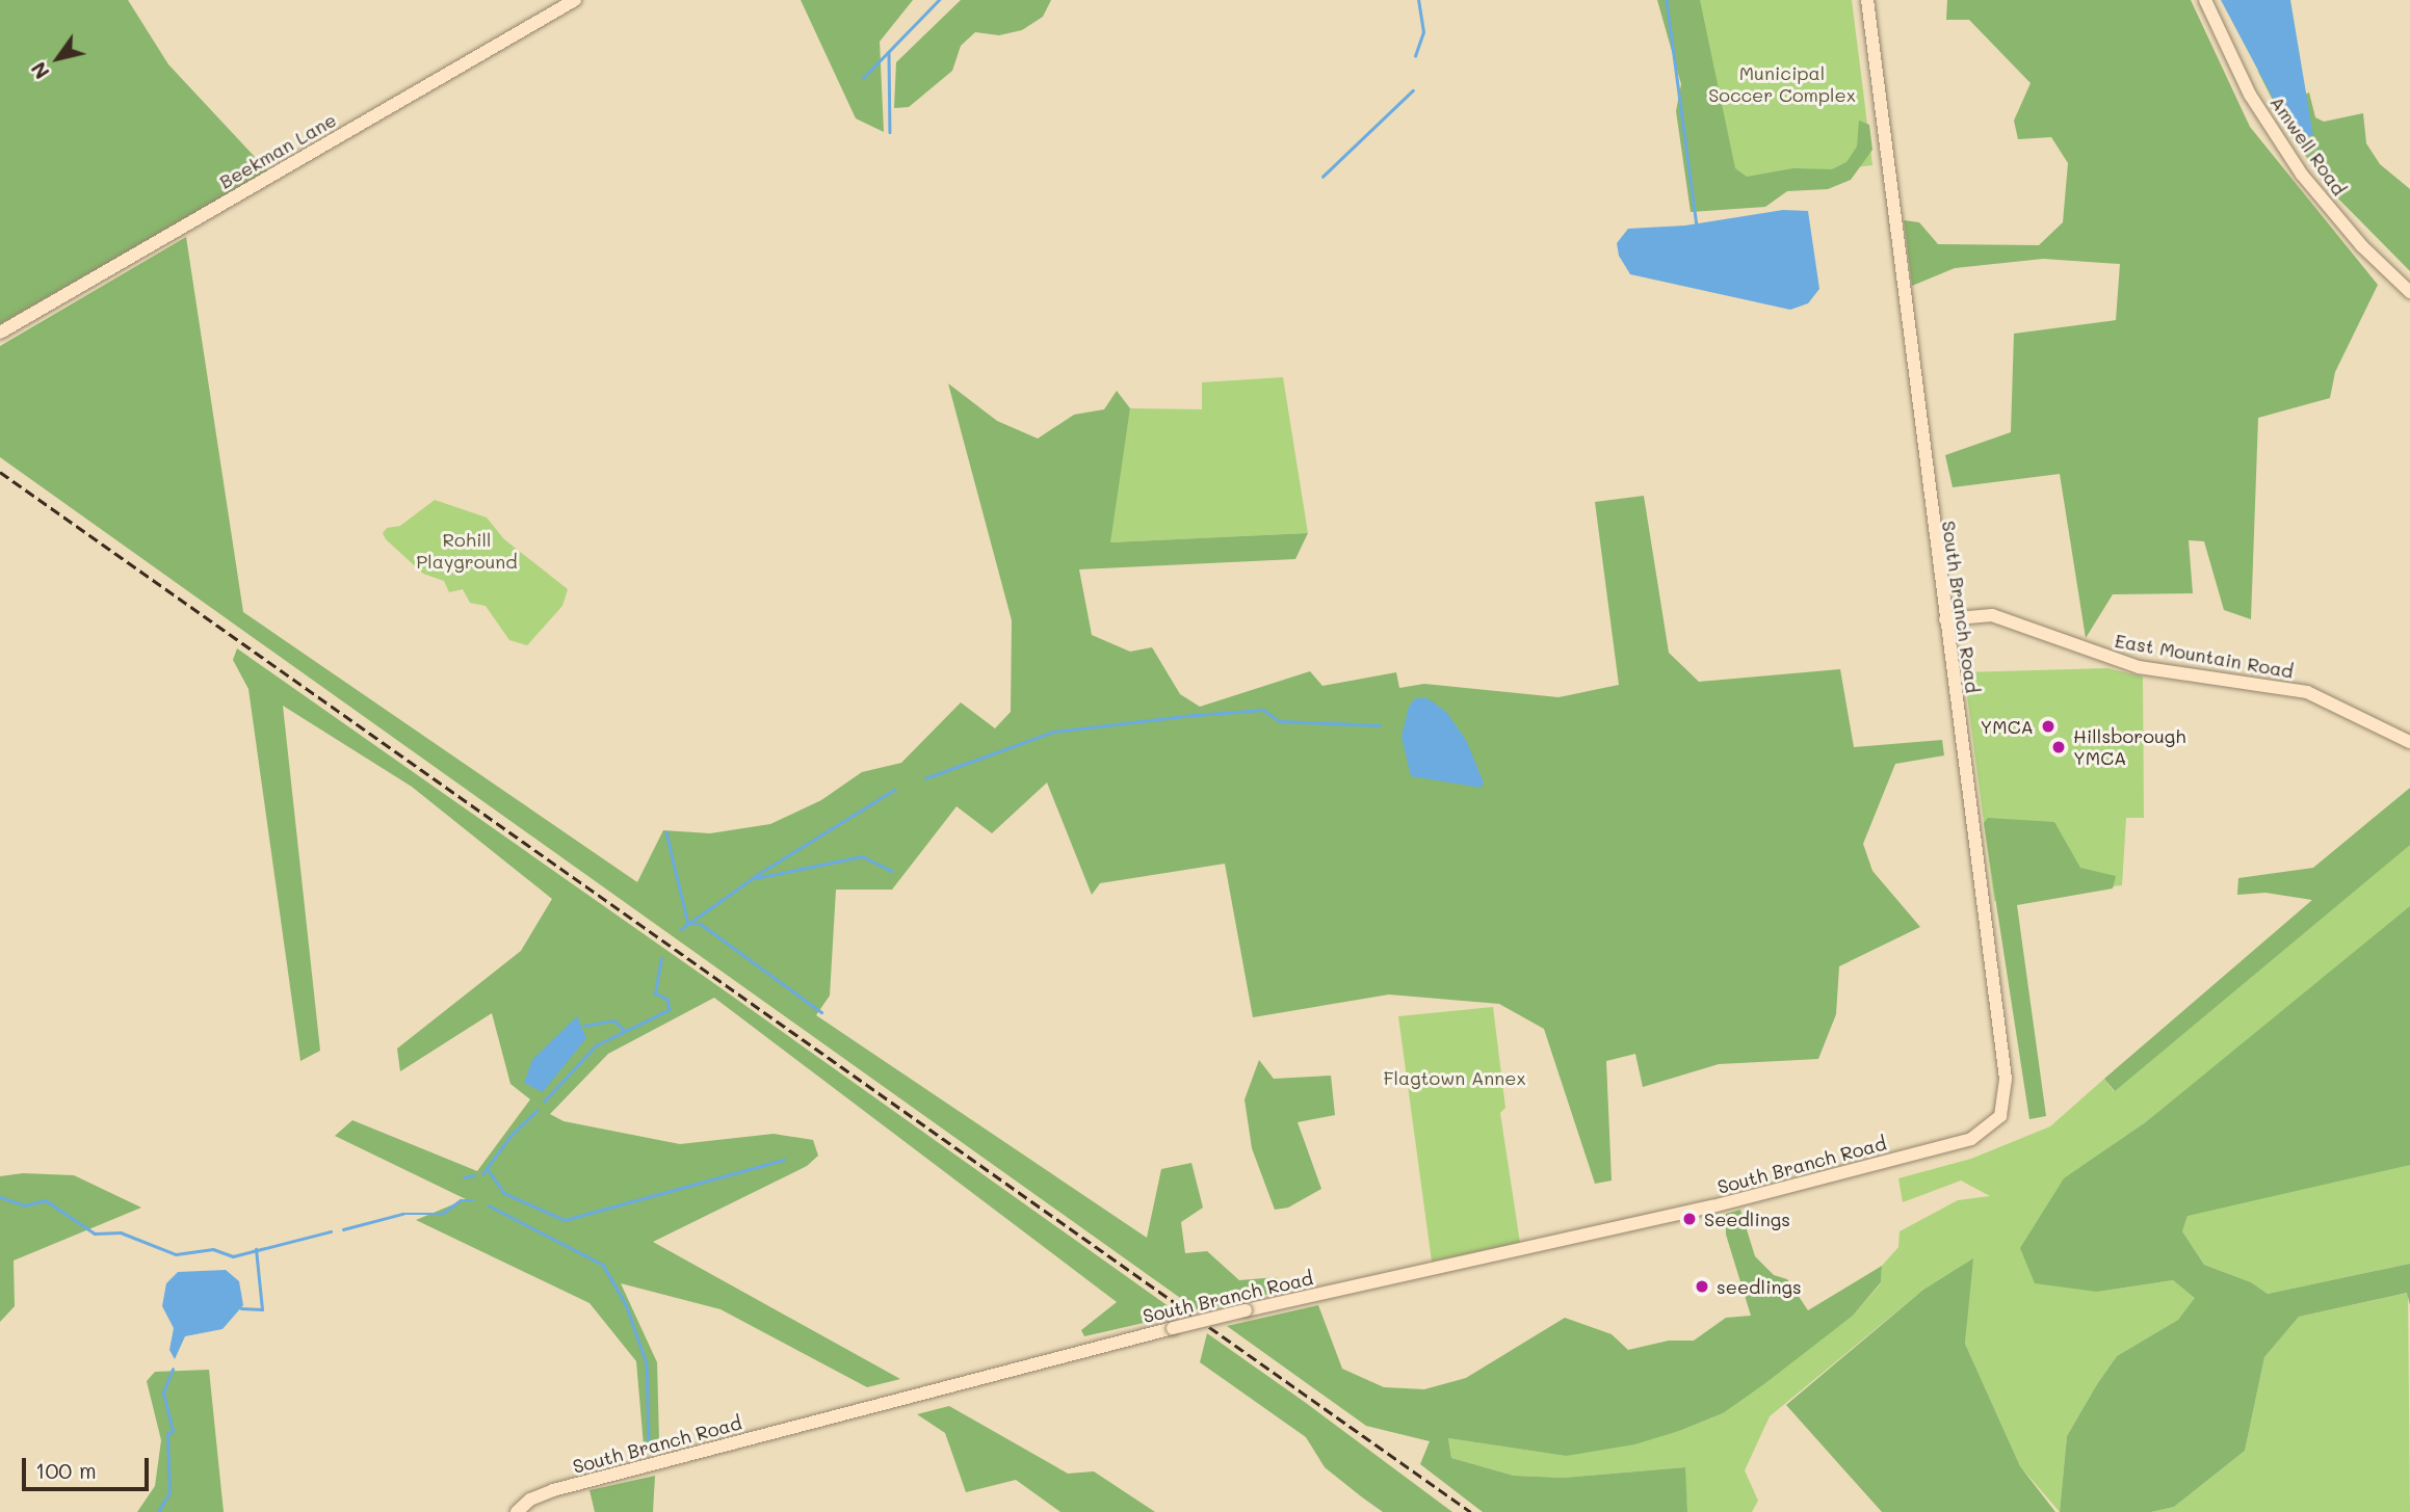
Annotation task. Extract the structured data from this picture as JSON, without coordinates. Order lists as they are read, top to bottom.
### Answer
{
  "streets": {
    "street": [
      "Amwell Road",
      "Beekman Lane",
      "South Branch Road",
      "East Mountain Road"
    ]
  },
  "crossings": [
    ["South Branch Road", "East Mountain Road"]
  ],
  "parks": ["Municipal Soccer Complex", "Rohill Playground", "Flagtown Annex"],
  "places": [
    "YMCA",
    "Hillsborough YMCA",
    "Seedlings",
    "seedlings"
  ],
  "scale_bar": "100 m",
  "north": "bottom left"
}
